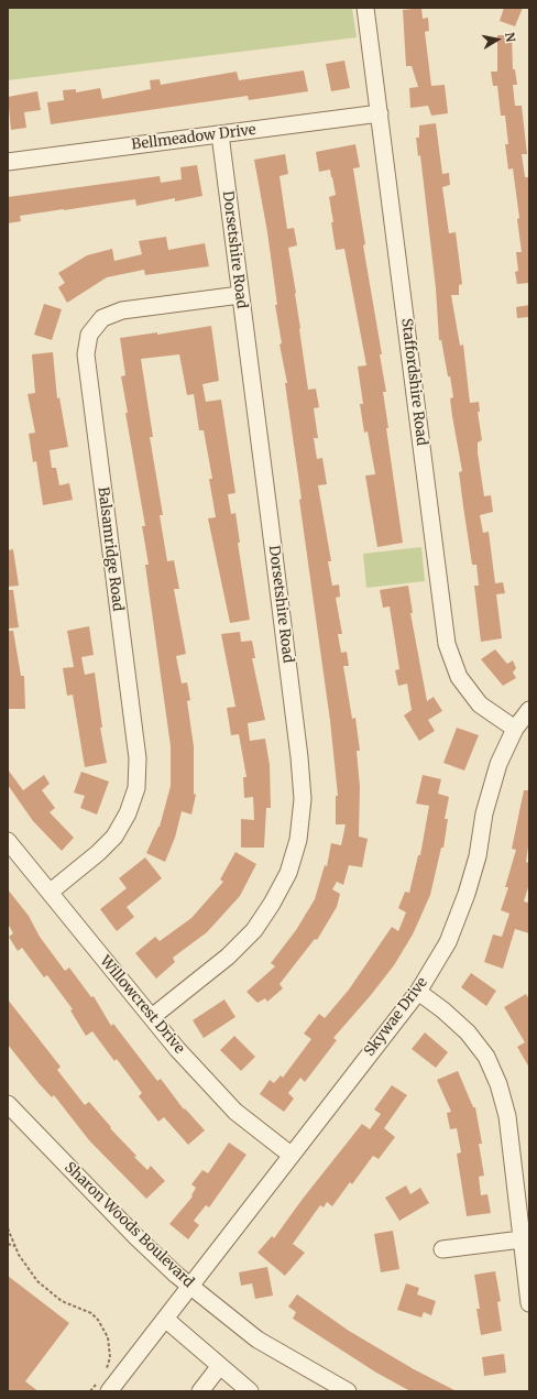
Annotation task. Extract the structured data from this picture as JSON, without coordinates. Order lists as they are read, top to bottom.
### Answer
{
  "streets": {
    "street": [
      "Bellmeadow Drive",
      "Dorsetshire Road",
      "Staffordshire Road",
      "Balsamridge Road",
      "Willowcrest Drive",
      "Skywae Drive",
      "Sharon Woods Boulevard"
    ]
  },
  "crossings": [
    ["Bellmeadow Drive", "Dorsetshire Road"],
    ["Bellmeadow Drive", "Staffordshire Road"],
    ["Dorsetshire Road", "Balsamridge Road"],
    ["Dorsetshire Road", "Willowcrest Drive"],
    ["Staffordshire Road", "Skywae Drive"],
    ["Balsamridge Road", "Willowcrest Drive"],
    ["Willowcrest Drive", "Skywae Drive"],
    ["Skywae Drive", "Sharon Woods Boulevard"]
  ],
  "north": "right"
}
